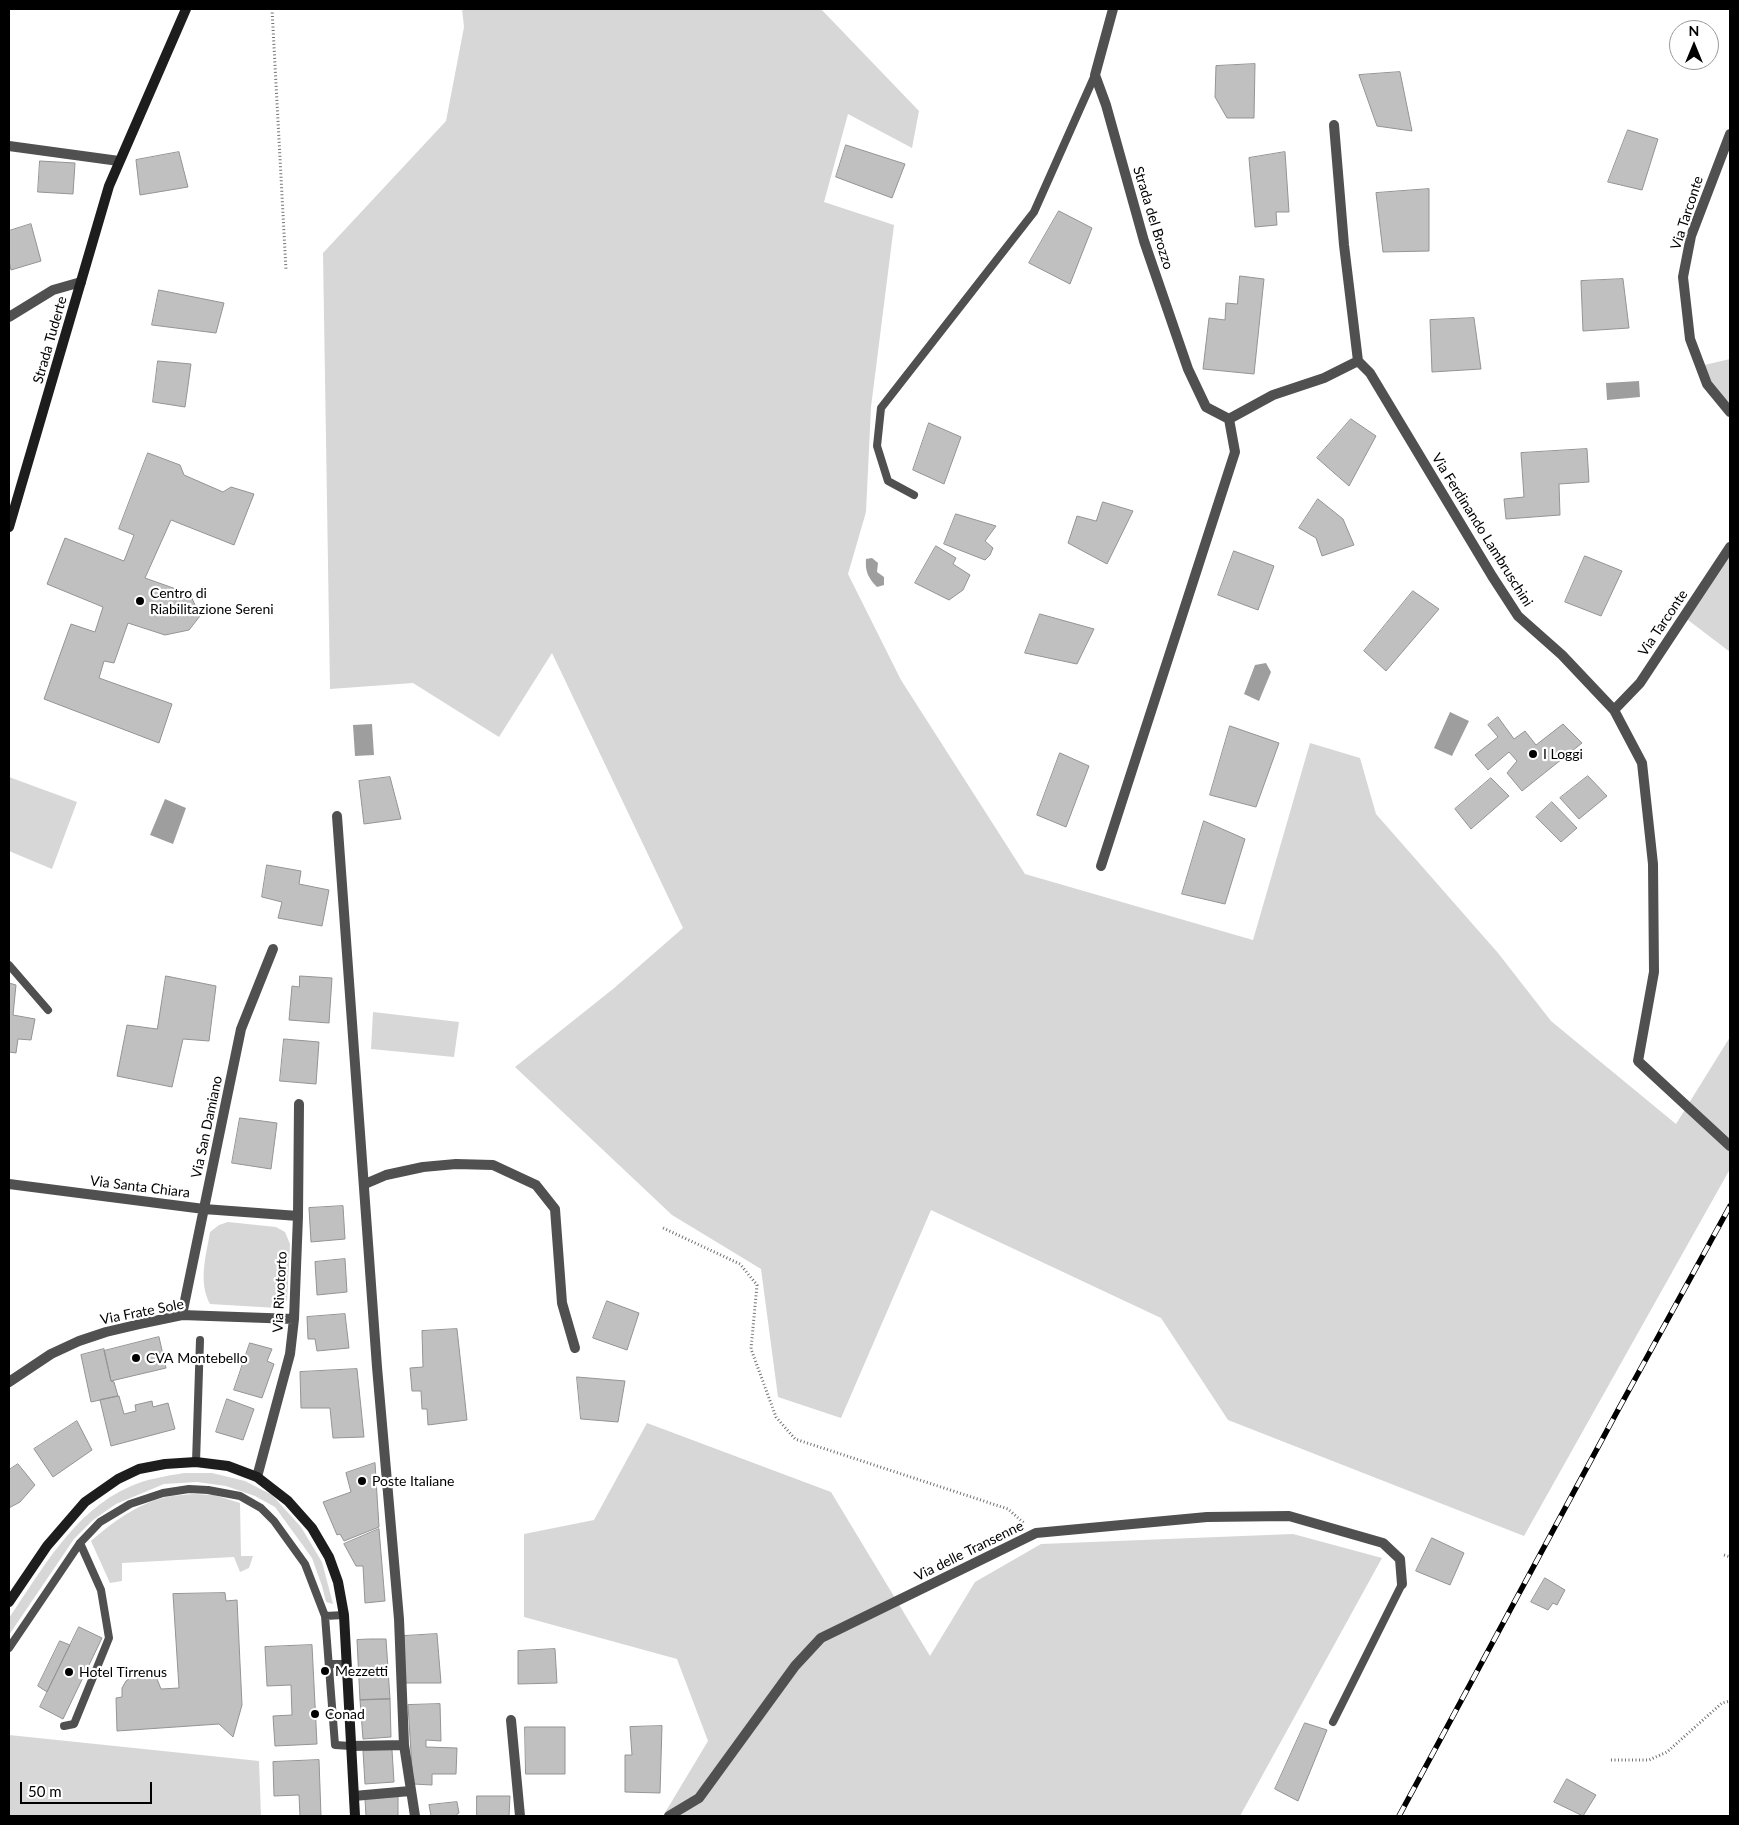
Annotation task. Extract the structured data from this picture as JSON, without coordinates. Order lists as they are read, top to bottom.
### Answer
{
  "streets": {
    "main road": ["Strada Tuderte"],
    "street": [
      "Via Tarconte",
      "Strada del Brozzo",
      "Via Ferdinando Lambruschini",
      "Via San Damiano",
      "Via Santa Chiara",
      "Via Rivotorto",
      "Via Frate Sole",
      "Via delle Transenne"
    ]
  },
  "crossings": [
    ["Via Tarconte", "Via Ferdinando Lambruschini"],
    ["Via San Damiano", "Via Santa Chiara"],
    ["Via San Damiano", "Via Frate Sole"],
    ["Via Santa Chiara", "Via Rivotorto"],
    ["Via Rivotorto", "Via Frate Sole"]
  ],
  "places": [
    "Centro di Riabilitazione Sereni",
    "I Loggi",
    "CVA Montebello",
    "Poste Italiane",
    "Mezzetti",
    "Hotel Tirrenus",
    "Conad"
  ],
  "scale_bar": "50 m",
  "north": "top"
}
